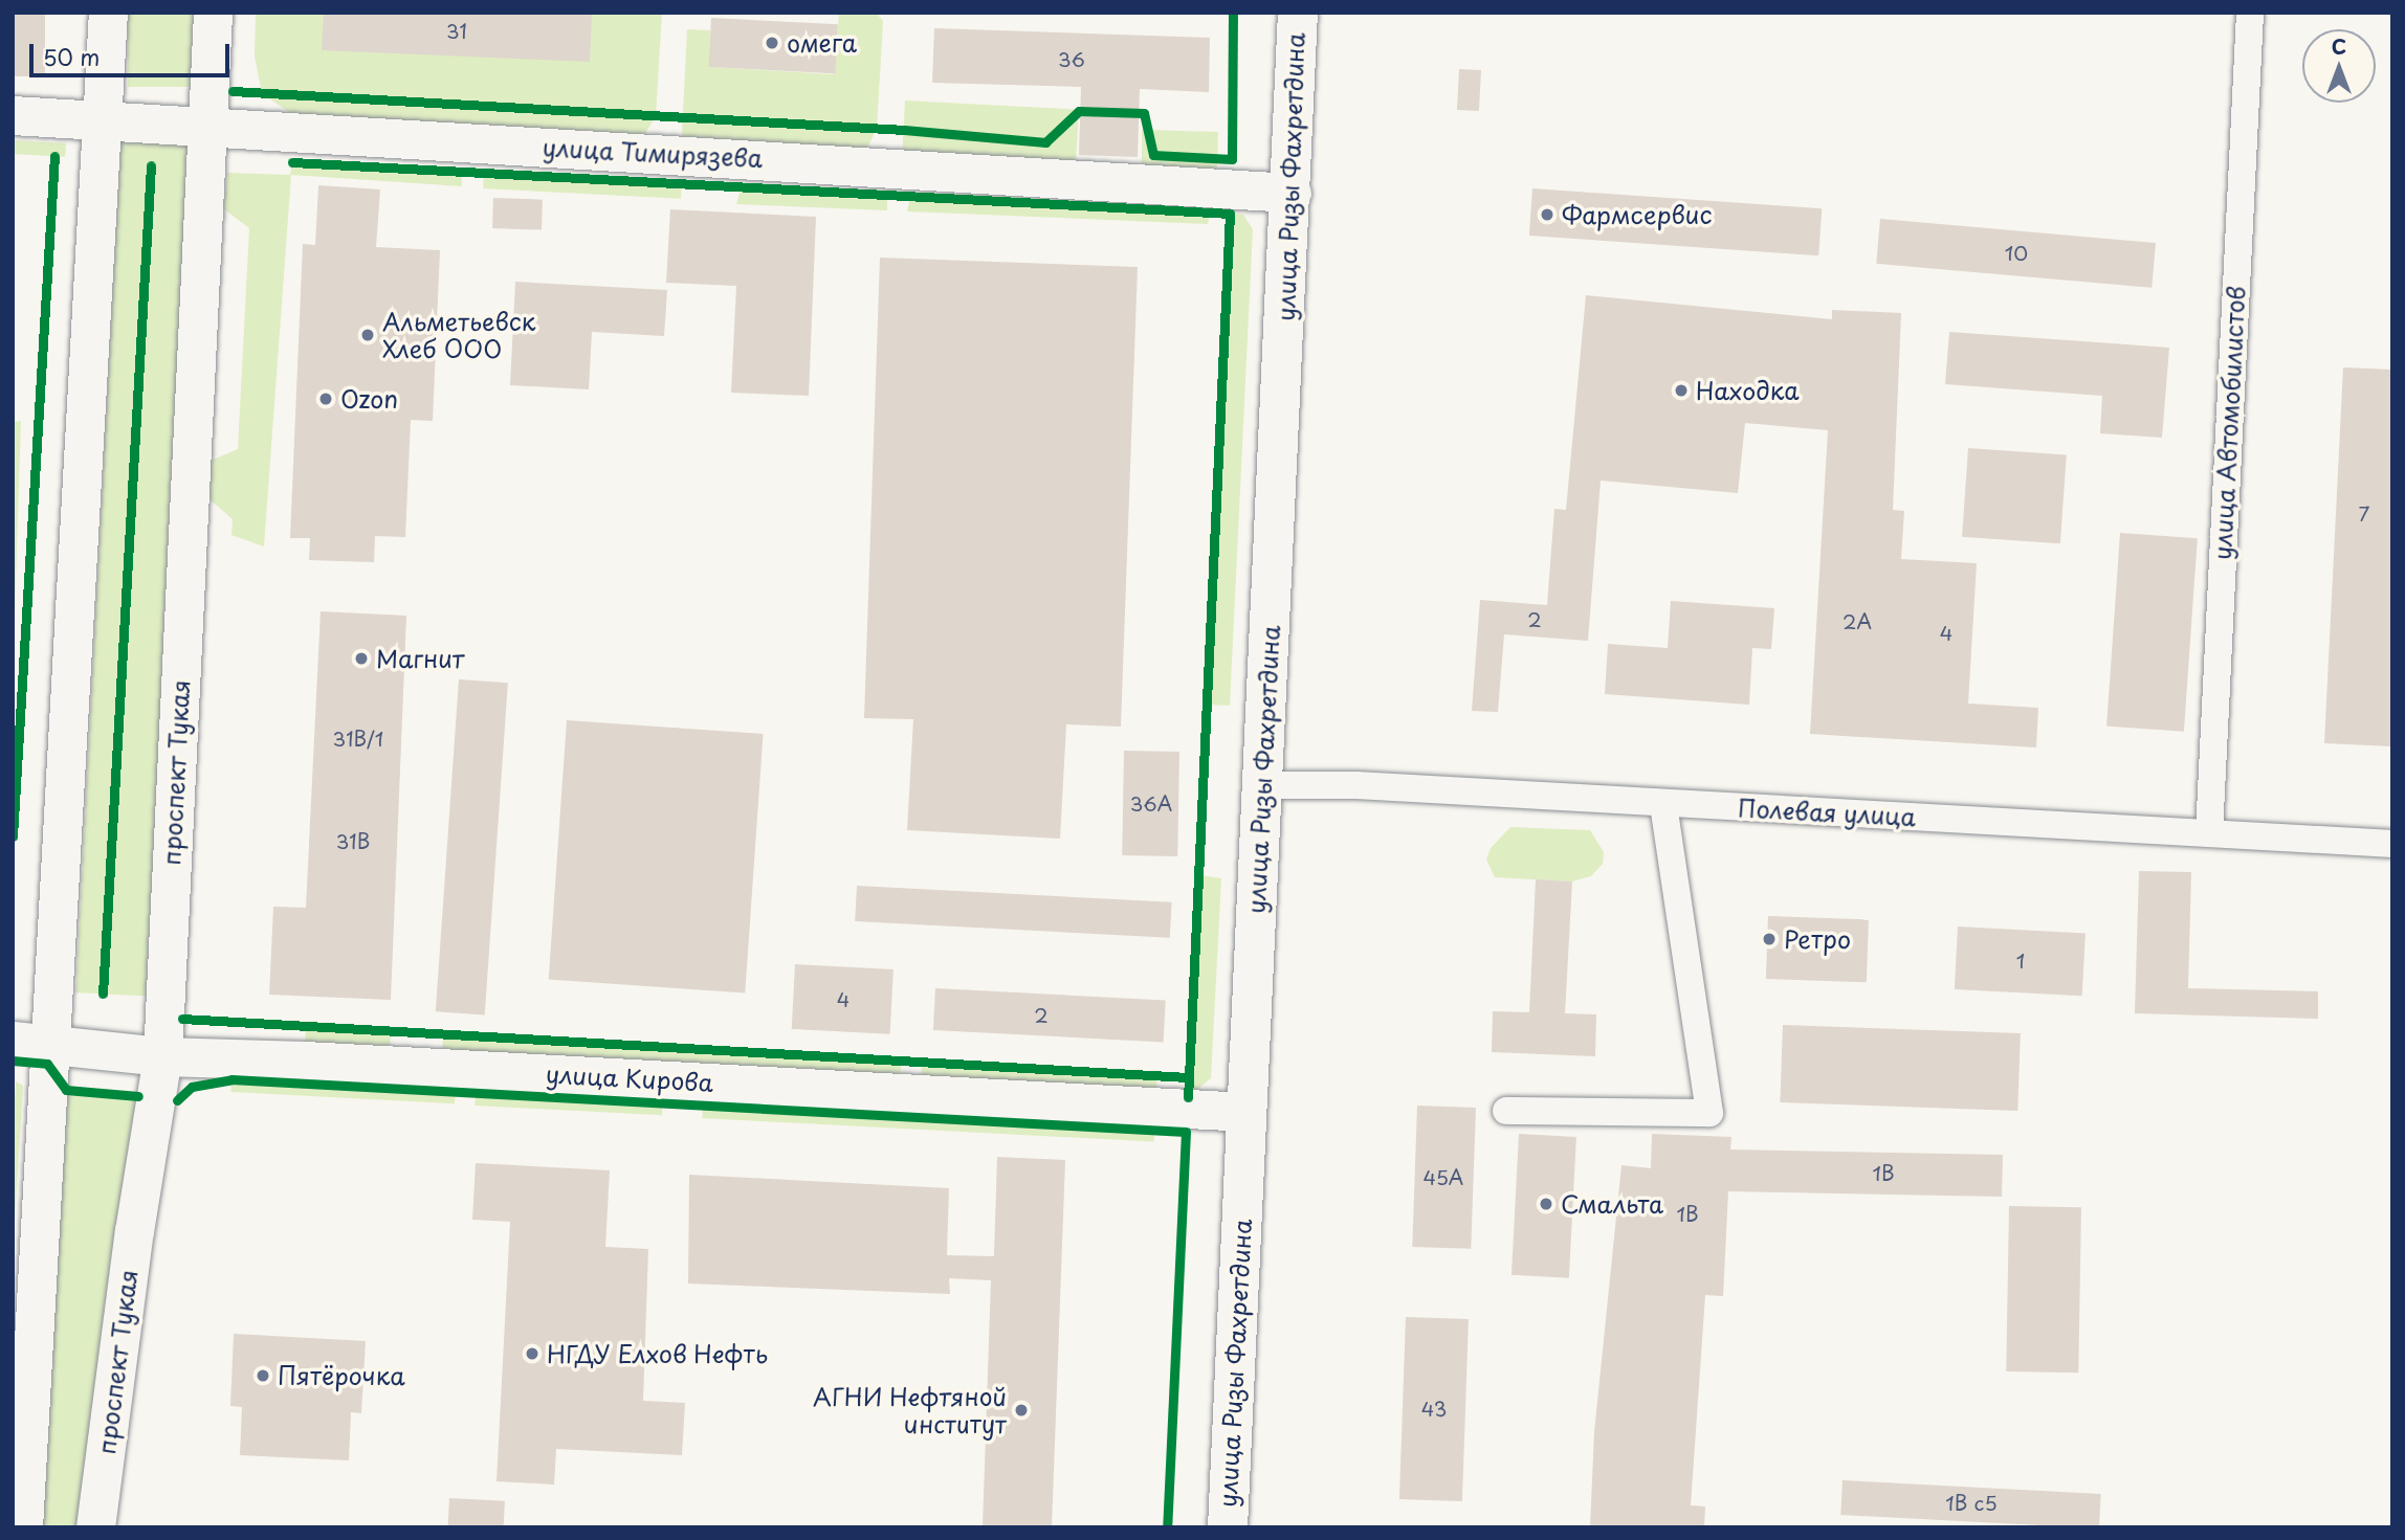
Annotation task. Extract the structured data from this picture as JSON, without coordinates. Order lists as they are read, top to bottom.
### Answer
{
  "streets": {
    "main road": [
      "улица Тимирязева",
      "улица Ризы Фахретдина",
      "проспект Тукая",
      "улица Кирова"
    ],
    "street": ["улица Автомобилистов", "Полевая улица"]
  },
  "crossings": [
    ["улица Тимирязева", "улица Ризы Фахретдина"],
    ["улица Тимирязева", "проспект Тукая"],
    ["улица Ризы Фахретдина", "Полевая улица"],
    ["улица Ризы Фахретдина", "улица Кирова"],
    ["улица Автомобилистов", "Полевая улица"],
    ["проспект Тукая", "улица Кирова"]
  ],
  "places": [
    "омега",
    "Фармсервис",
    "Альметьевск Хлеб ООО",
    "Находка",
    "Ozon",
    "Магнит",
    "Ретро",
    "Смальта",
    "НГДУ Елхов Нефть",
    "Пятёрочка",
    "АГНИ Нефтяной институт"
  ],
  "house_numbers": [
    "31",
    "36",
    "10",
    "7",
    "2",
    "2А",
    "4",
    "31В/1",
    "36А",
    "31В",
    "1",
    "4",
    "2",
    "1В",
    "45А",
    "1В",
    "43",
    "1В с5"
  ],
  "scale_bar": "50 m",
  "north": "top"
}
